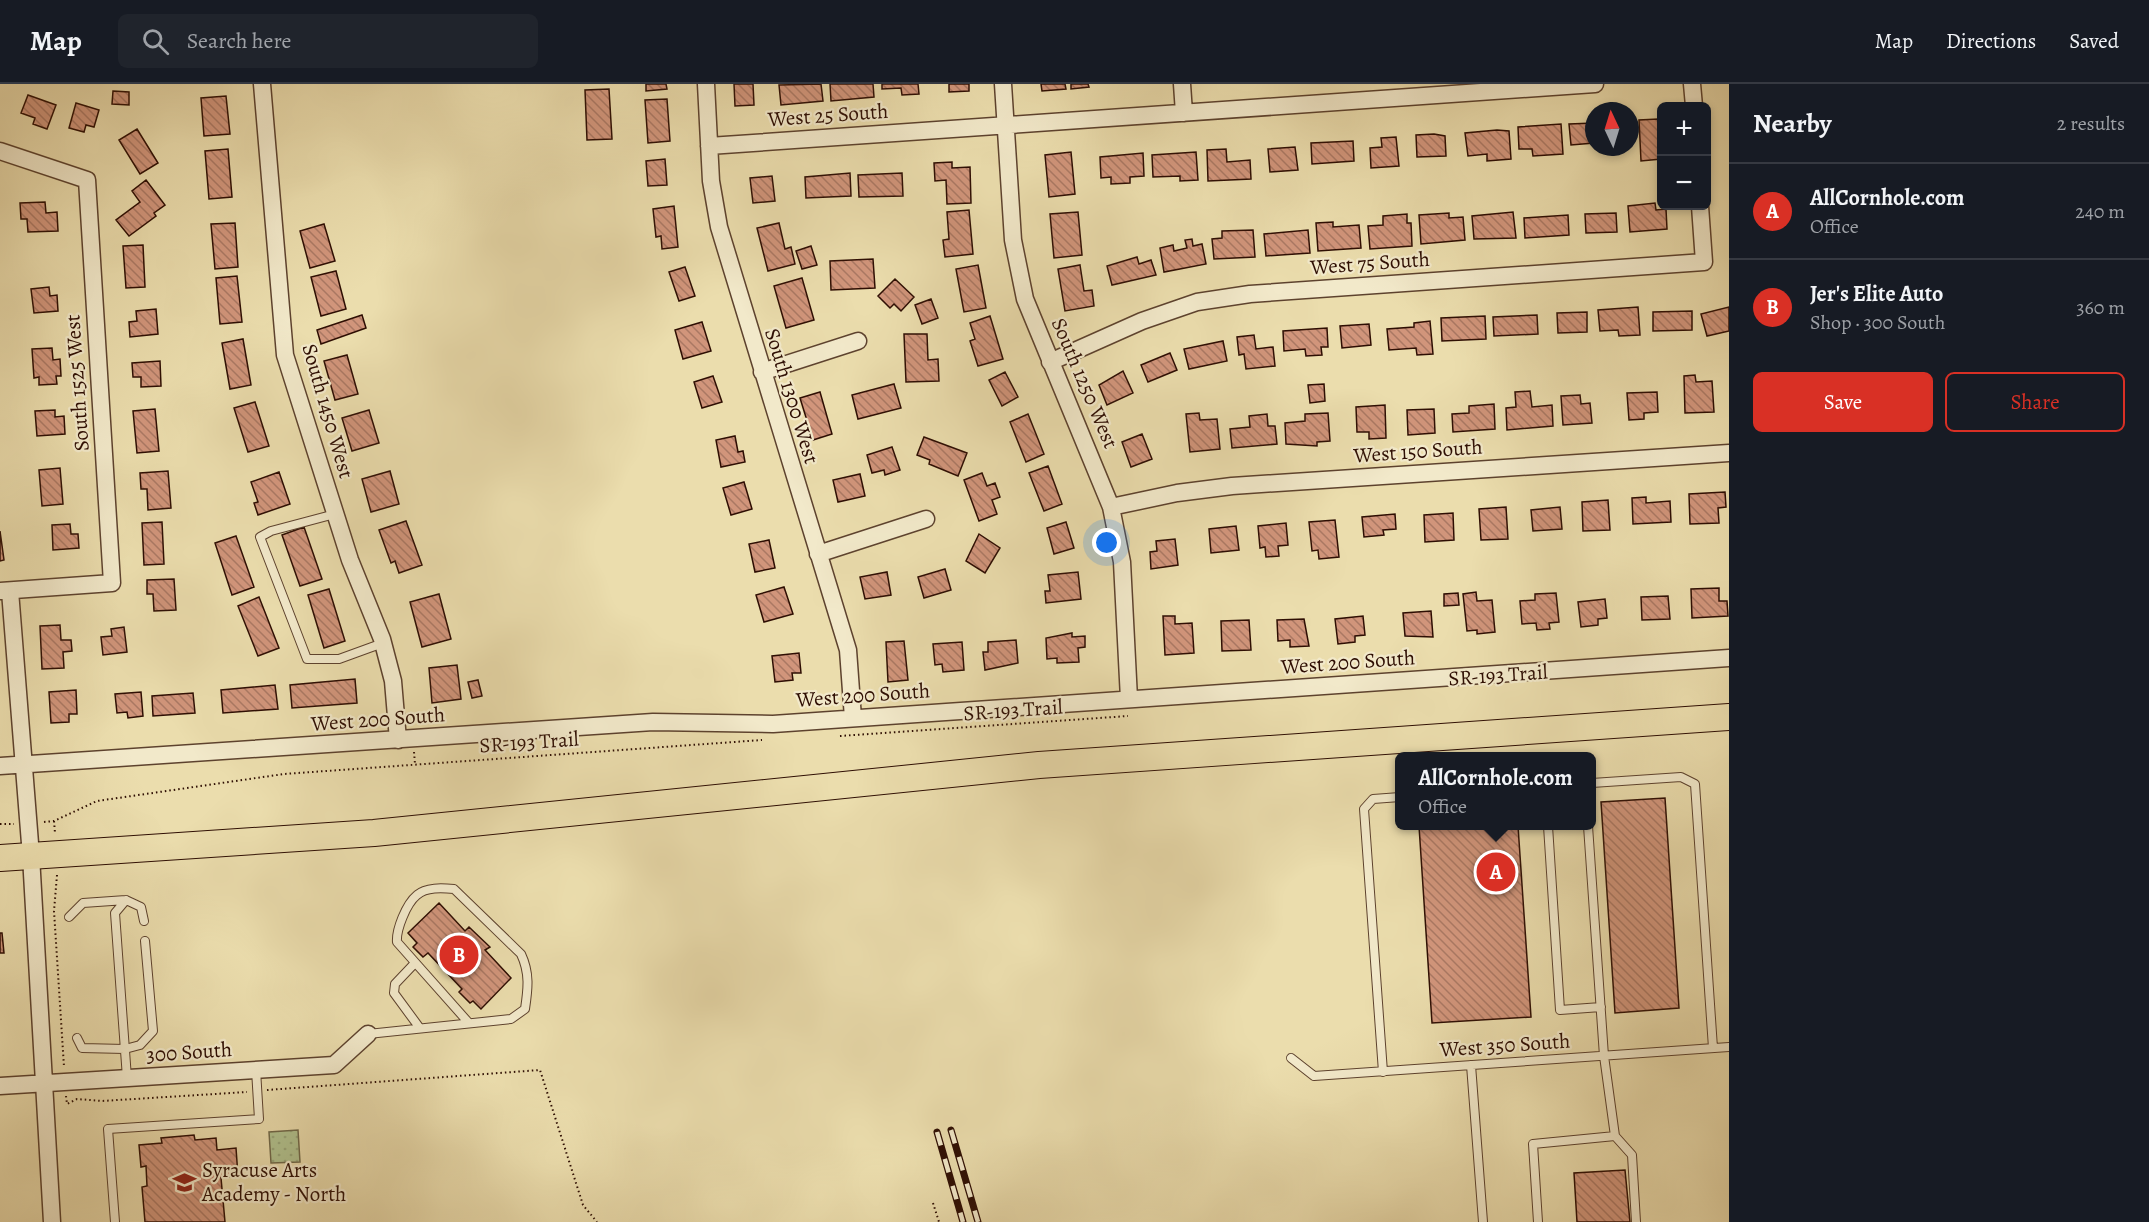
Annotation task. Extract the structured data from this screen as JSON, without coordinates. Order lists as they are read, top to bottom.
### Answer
{
  "streets": {
    "street": [
      "West 25 South",
      "West 75 South",
      "South 1525 West",
      "South 1250 West",
      "South 1300 West",
      "South 1450 West",
      "West 150 South",
      "West 200 South",
      "300 South"
    ],
    "lane": ["West 350 South"],
    "path": ["SR-193 Trail"]
  },
  "crossings": [
    ["West 25 South", "South 1250 West"],
    ["West 25 South", "South 1300 West"],
    ["West 75 South", "South 1250 West"],
    ["South 1250 West", "West 150 South"],
    ["South 1250 West", "West 200 South"],
    ["South 1250 West", "SR-193 Trail"],
    ["South 1300 West", "West 200 South"],
    ["South 1450 West", "West 200 South"],
    ["West 200 South", "SR-193 Trail"]
  ],
  "places": {
    "school or university": ["Syracuse Arts Academy - North"]
  },
  "north": "top",
  "page": {
    "header": "Map",
    "search": "Search here",
    "nav": ["Map", "Directions", "Saved"],
    "heading": ["Nearby", "2 results"],
    "map_buttons": ["+", "−"],
    "list": [
      {
        "mark": "A",
        "name": "AllCornhole.com",
        "note": "Office",
        "value": "240 m"
      },
      {
        "mark": "B",
        "name": "Jer's Elite Auto",
        "note": "Shop · 300 South",
        "value": "360 m"
      }
    ],
    "buttons": ["Save", "Share"],
    "popup": ["AllCornhole.com", "Office"],
    "pins": ["A", "B"]
  }
}
